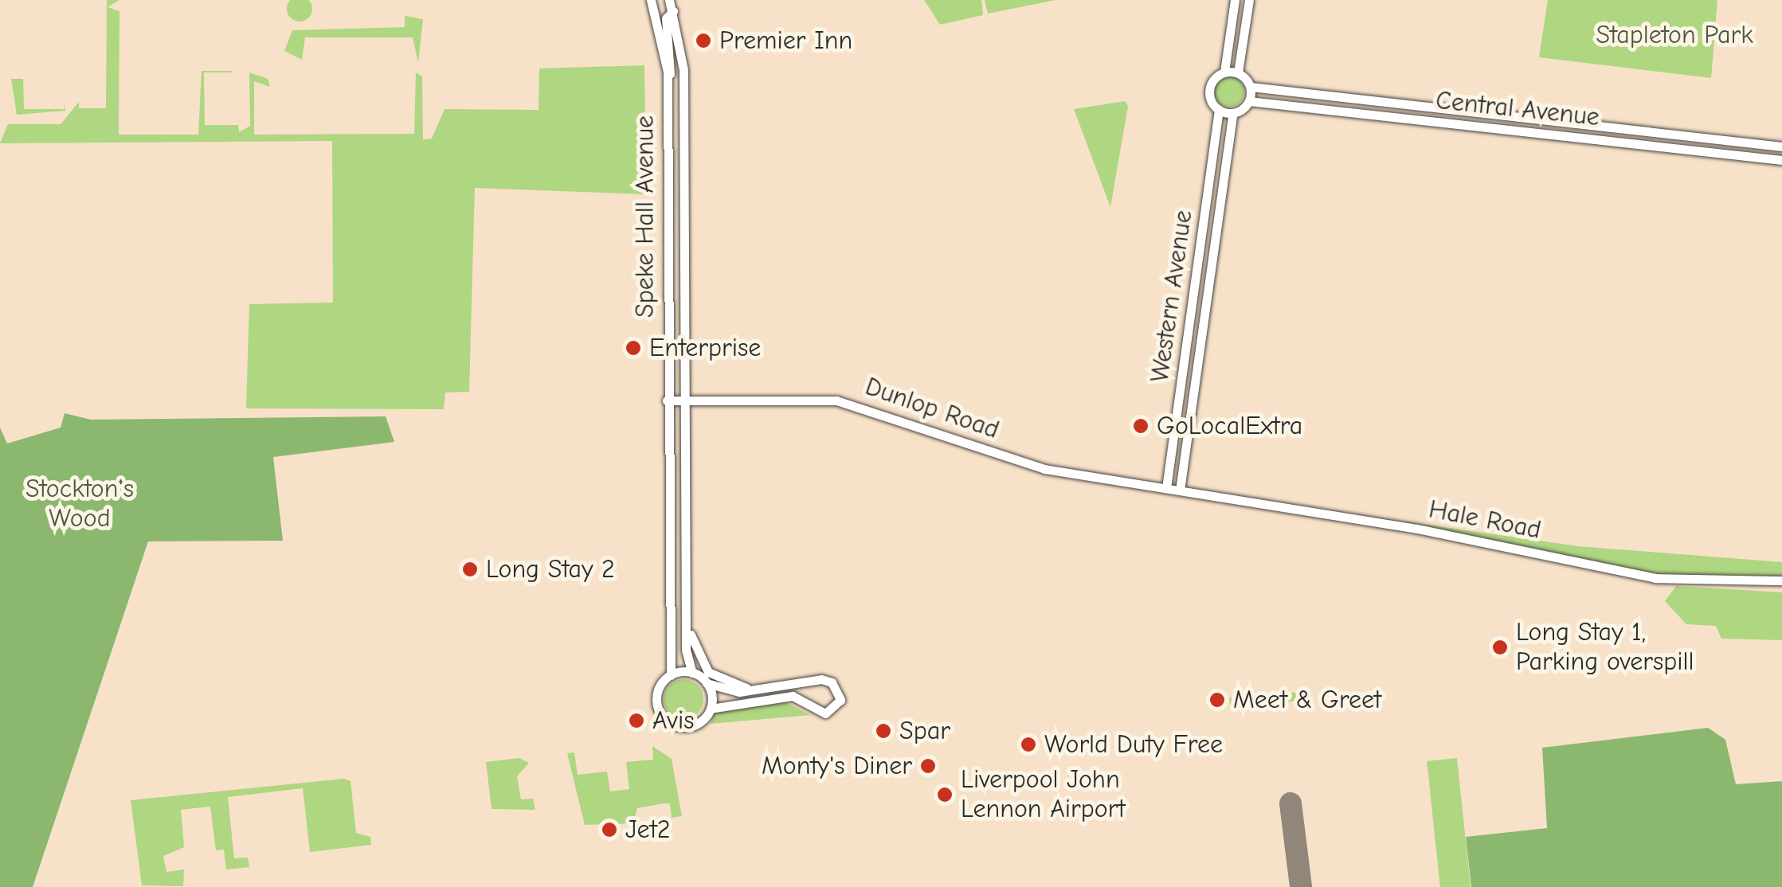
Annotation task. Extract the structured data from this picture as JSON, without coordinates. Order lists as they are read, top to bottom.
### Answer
{
  "streets": {
    "street": [
      "Central Avenue",
      "Speke Hall Avenue",
      "Western Avenue",
      "Dunlop Road",
      "Hale Road"
    ]
  },
  "crossings": [
    ["Central Avenue", "Western Avenue"],
    ["Speke Hall Avenue", "Dunlop Road"],
    ["Western Avenue", "Dunlop Road"],
    ["Western Avenue", "Hale Road"],
    ["Dunlop Road", "Hale Road"]
  ],
  "parks": ["Stapleton Park", "Stockton's Wood"],
  "places": [
    "Premier Inn",
    "Enterprise",
    "GoLocalExtra",
    "Long Stay 2",
    "Long Stay 1, Parking overspill",
    "Meet & Greet",
    "Avis",
    "Spar",
    "World Duty Free",
    "Monty's Diner",
    "Liverpool John Lennon Airport",
    "Jet2"
  ]
}
